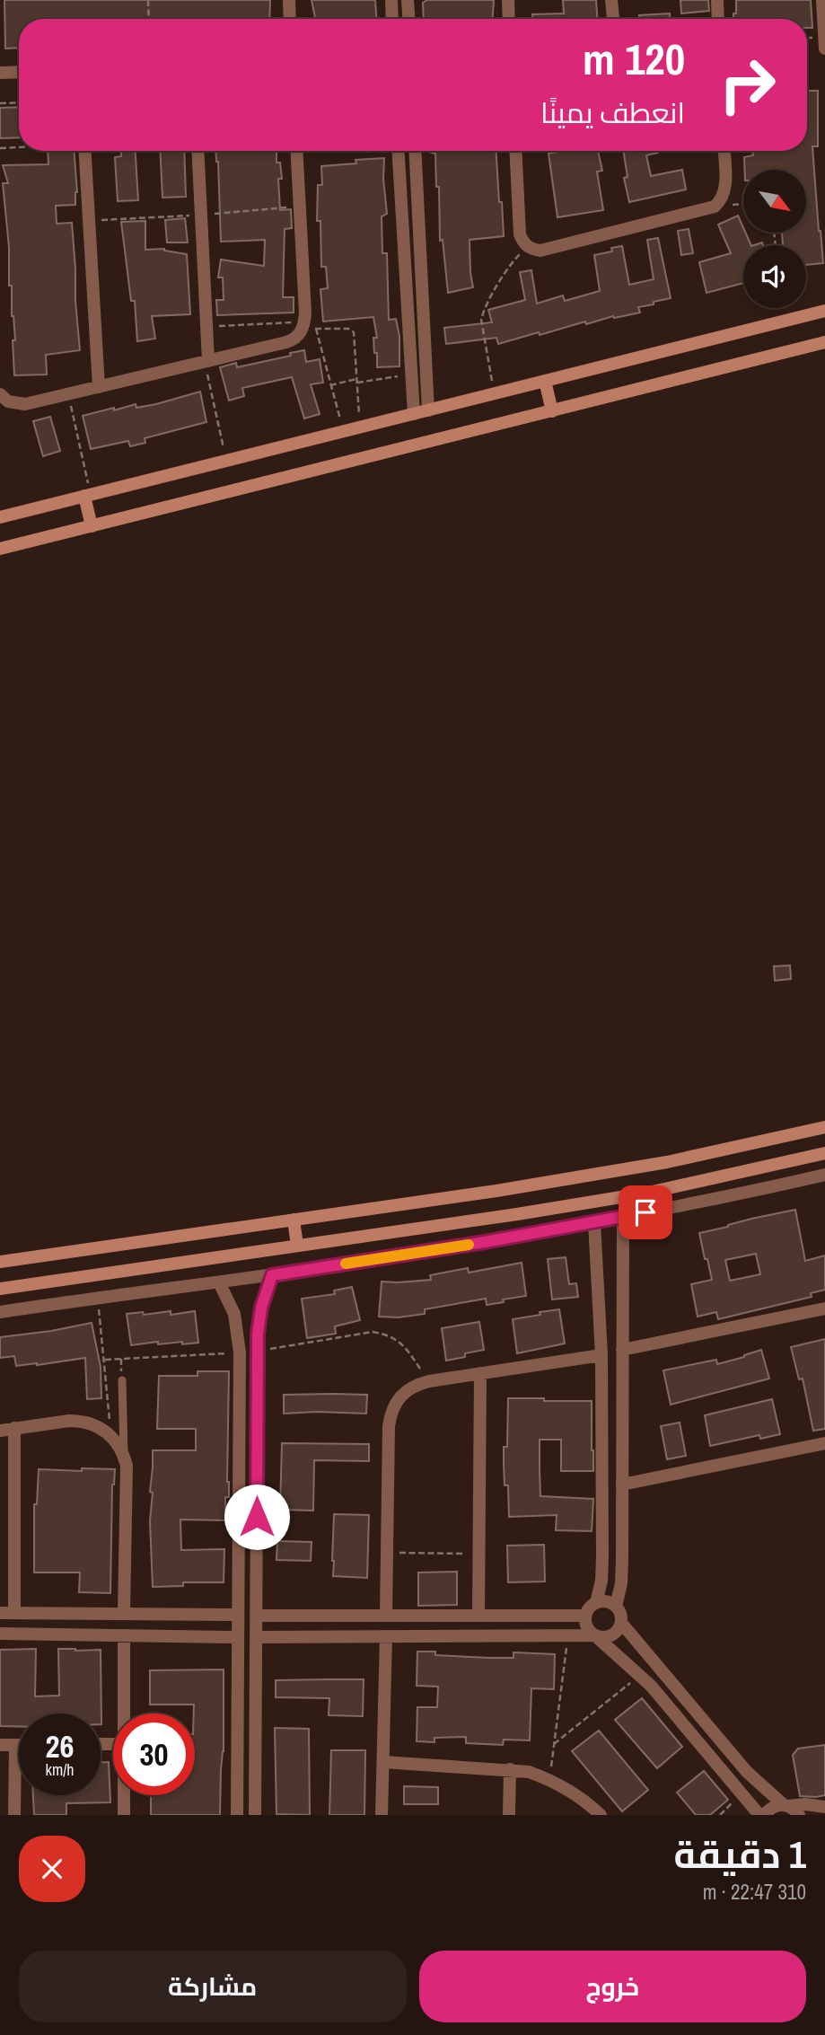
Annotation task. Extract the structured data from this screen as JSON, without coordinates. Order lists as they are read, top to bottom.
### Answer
{
  "north": "bottom right",
  "page": {
    "turn": ["120 m", "انعطف يمينًا"],
    "speed": "26 km/h",
    "limit": "30",
    "heading": ["1 دقيقة", "310 m · 22:47"],
    "buttons": ["خروج", "مشاركة"]
  }
}
